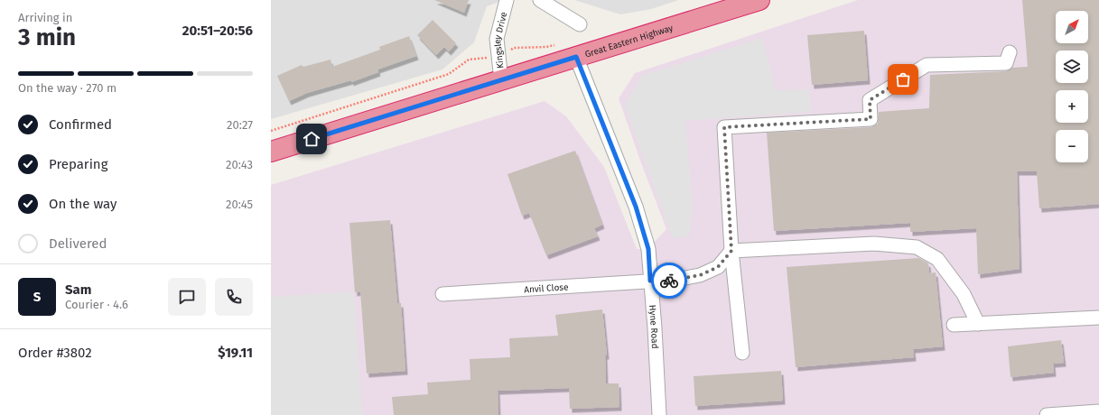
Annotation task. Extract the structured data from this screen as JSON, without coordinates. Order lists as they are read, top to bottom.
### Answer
{
  "streets": {
    "highway": ["Great Eastern Highway"],
    "street": ["Kingsley Drive", "Anvil Close", "Hyne Road"]
  },
  "crossings": [
    ["Kingsley Drive", "Great Eastern Highway"],
    ["Great Eastern Highway", "Hyne Road"],
    ["Anvil Close", "Hyne Road"]
  ],
  "north": "top right",
  "page": {
    "heading": ["3 min", "Arriving in", "20:51–20:56"],
    "panel": [
      "Sam",
      "Courier · 4.6",
      "Order #3802",
      "$19.11"
    ],
    "map_buttons": ["+", "−"],
    "bar": "On the way · 270 m",
    "list": [
      ["Confirmed", "20:27"],
      ["Preparing", "20:43"],
      ["On the way", "20:45"],
      "Delivered"
    ],
    "round": "S"
  }
}
